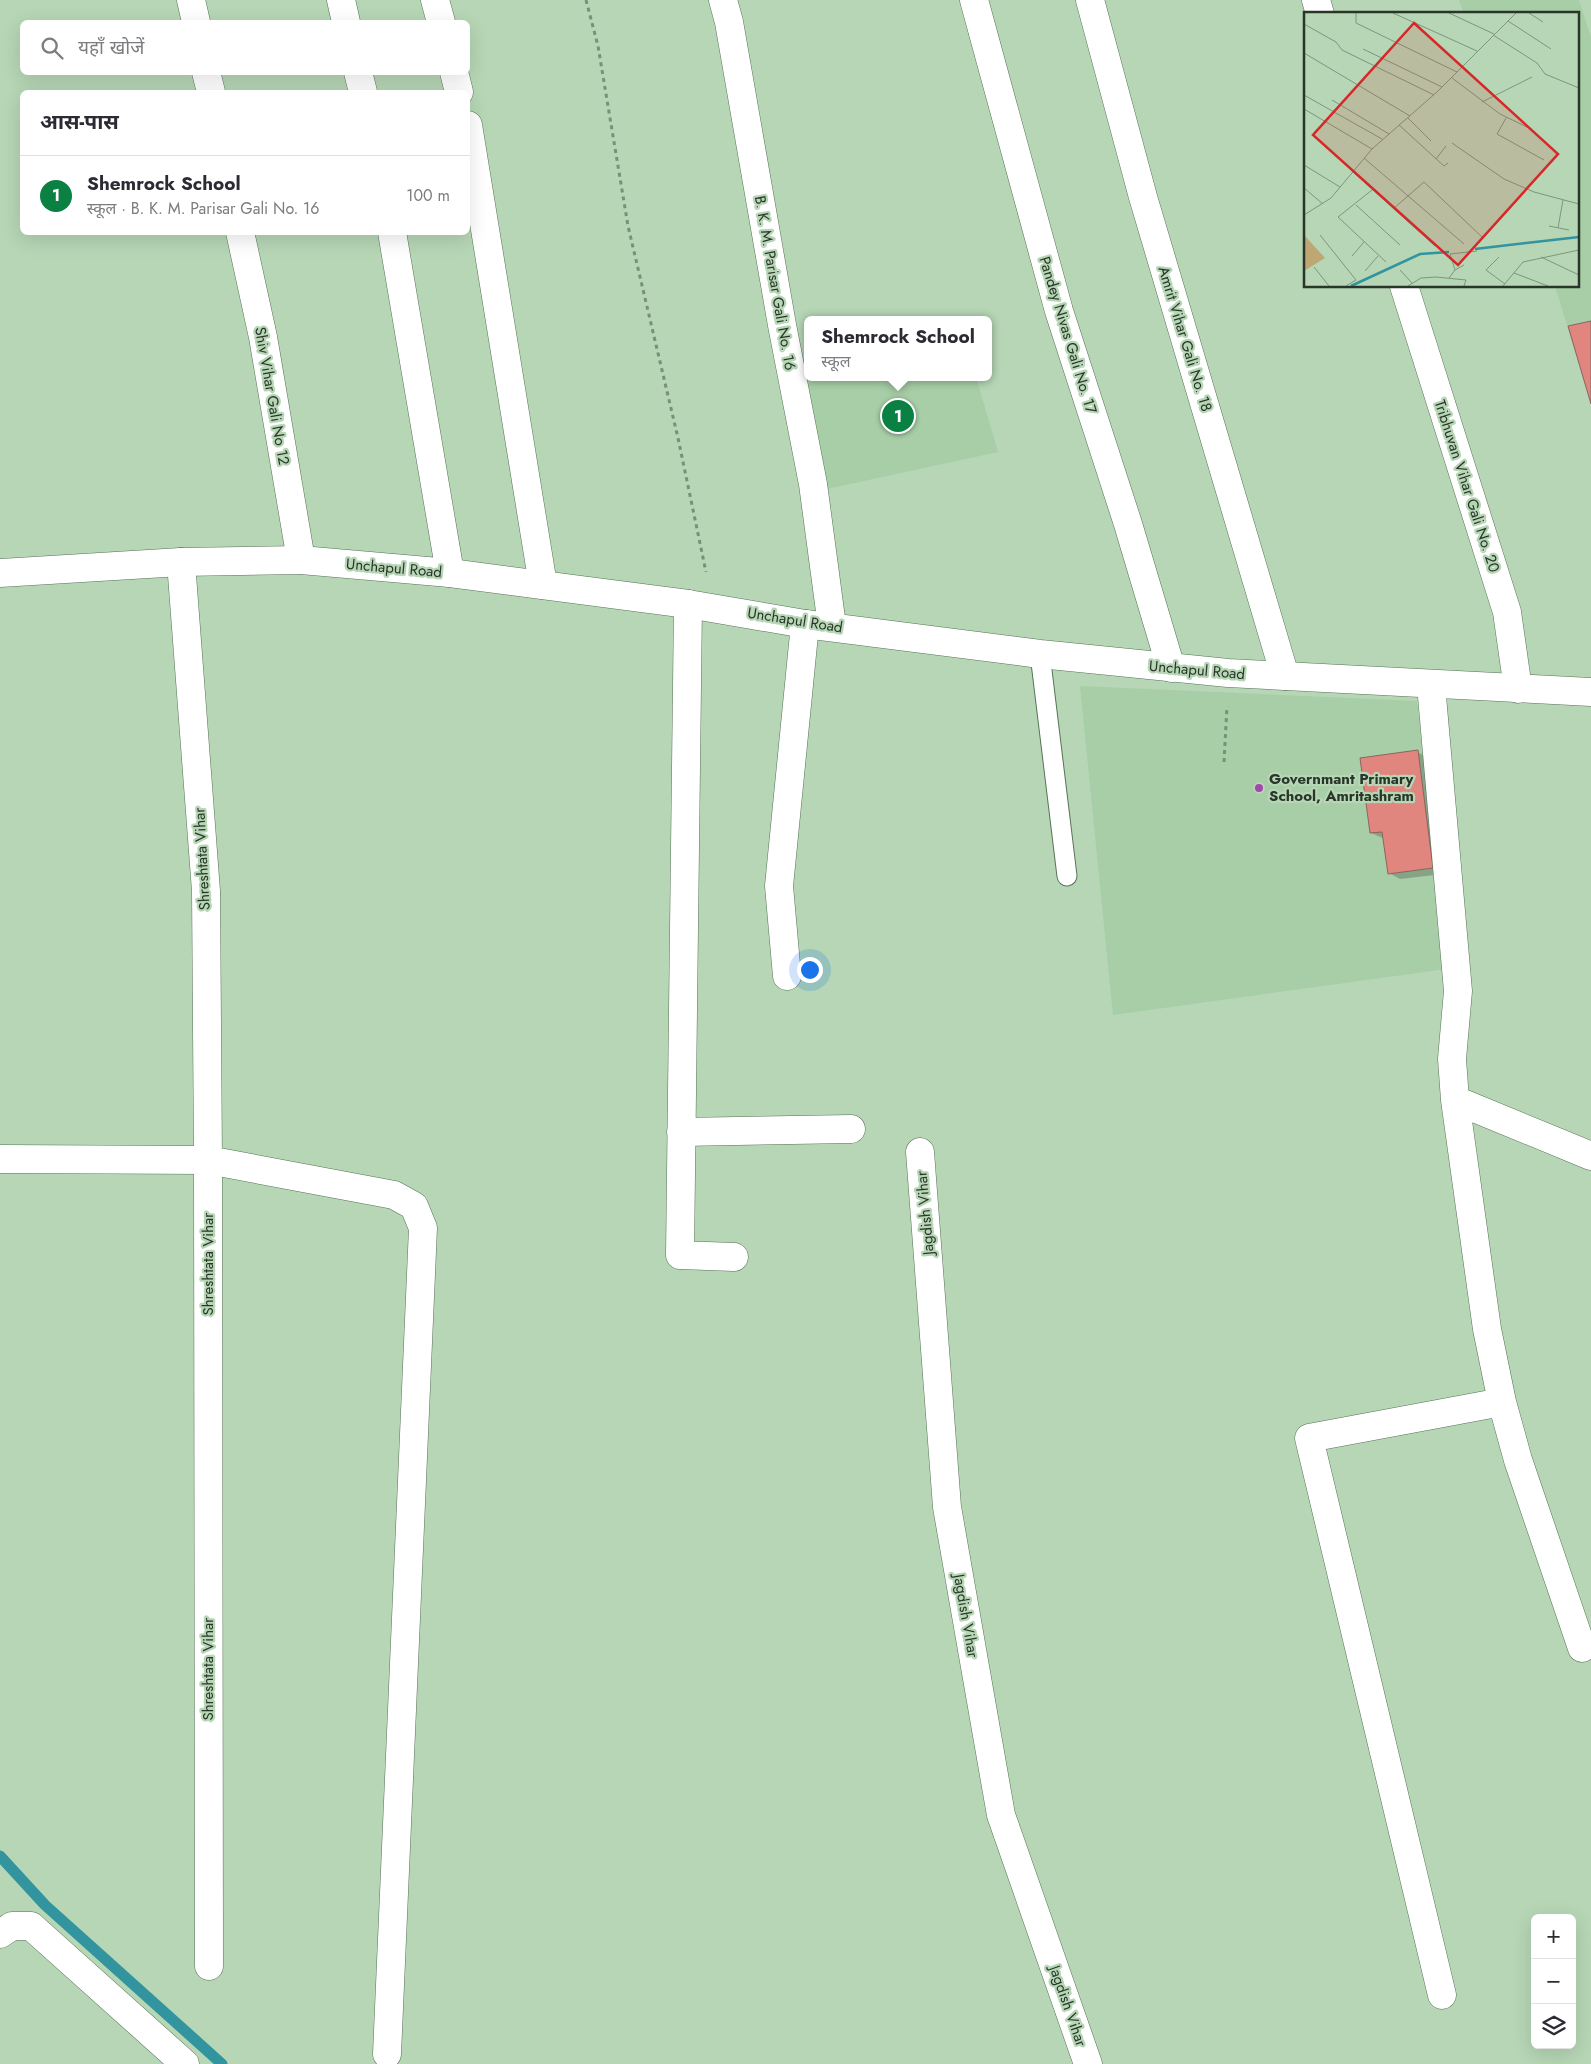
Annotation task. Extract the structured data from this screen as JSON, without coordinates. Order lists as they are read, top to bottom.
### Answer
{
  "streets": {
    "street": [
      "B. K. M. Parisar Gali No. 16",
      "Pandey Nivas Gali No. 17",
      "Amrit Vihar Gali No. 18",
      "Shiv Vihar Gali No 12",
      "Tribhuvan Vihar Gali No. 20",
      "Unchapul Road",
      "Shreshtata Vihar",
      "Jagdish Vihar"
    ]
  },
  "crossings": [
    ["B. K. M. Parisar Gali No. 16", "Unchapul Road"],
    ["Pandey Nivas Gali No. 17", "Unchapul Road"],
    ["Amrit Vihar Gali No. 18", "Unchapul Road"],
    ["Shiv Vihar Gali No 12", "Unchapul Road"],
    ["Tribhuvan Vihar Gali No. 20", "Unchapul Road"],
    ["Unchapul Road", "Shreshtata Vihar"]
  ],
  "places": ["Governmant Primary School, Amritashram"],
  "page": {
    "search": "यहाँ खोजें",
    "heading": "आस-पास",
    "list": [
      {
        "mark": "1",
        "name": "Shemrock School",
        "note": "स्कूल · B. K. M. Parisar Gali No. 16",
        "value": "100 m"
      }
    ],
    "popup": ["Shemrock School", "स्कूल"],
    "pins": "1",
    "map_buttons": ["+", "−"]
  }
}
